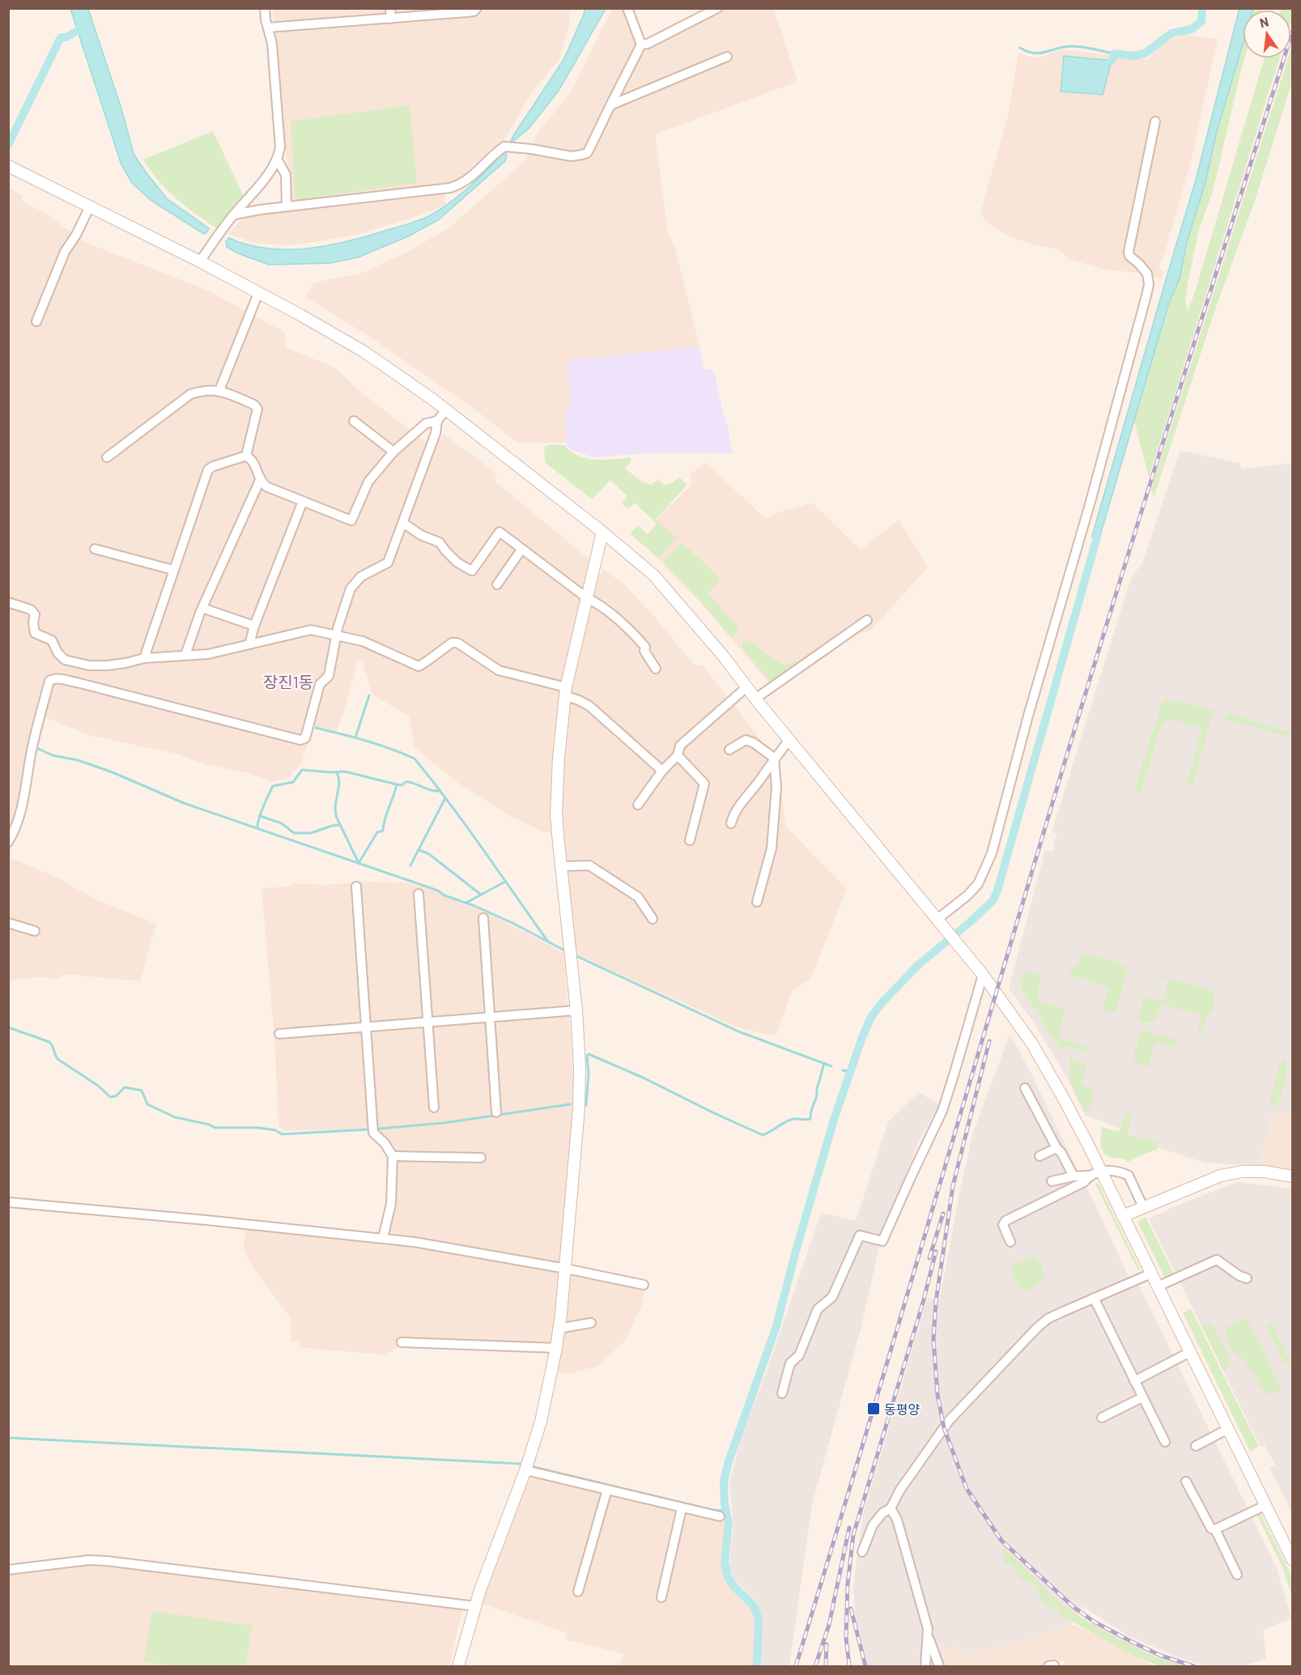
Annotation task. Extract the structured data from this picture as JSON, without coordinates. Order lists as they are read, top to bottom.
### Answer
{
  "districts": ["장진1동"],
  "places": {
    "transit": ["동평양"]
  },
  "north": "top"
}
